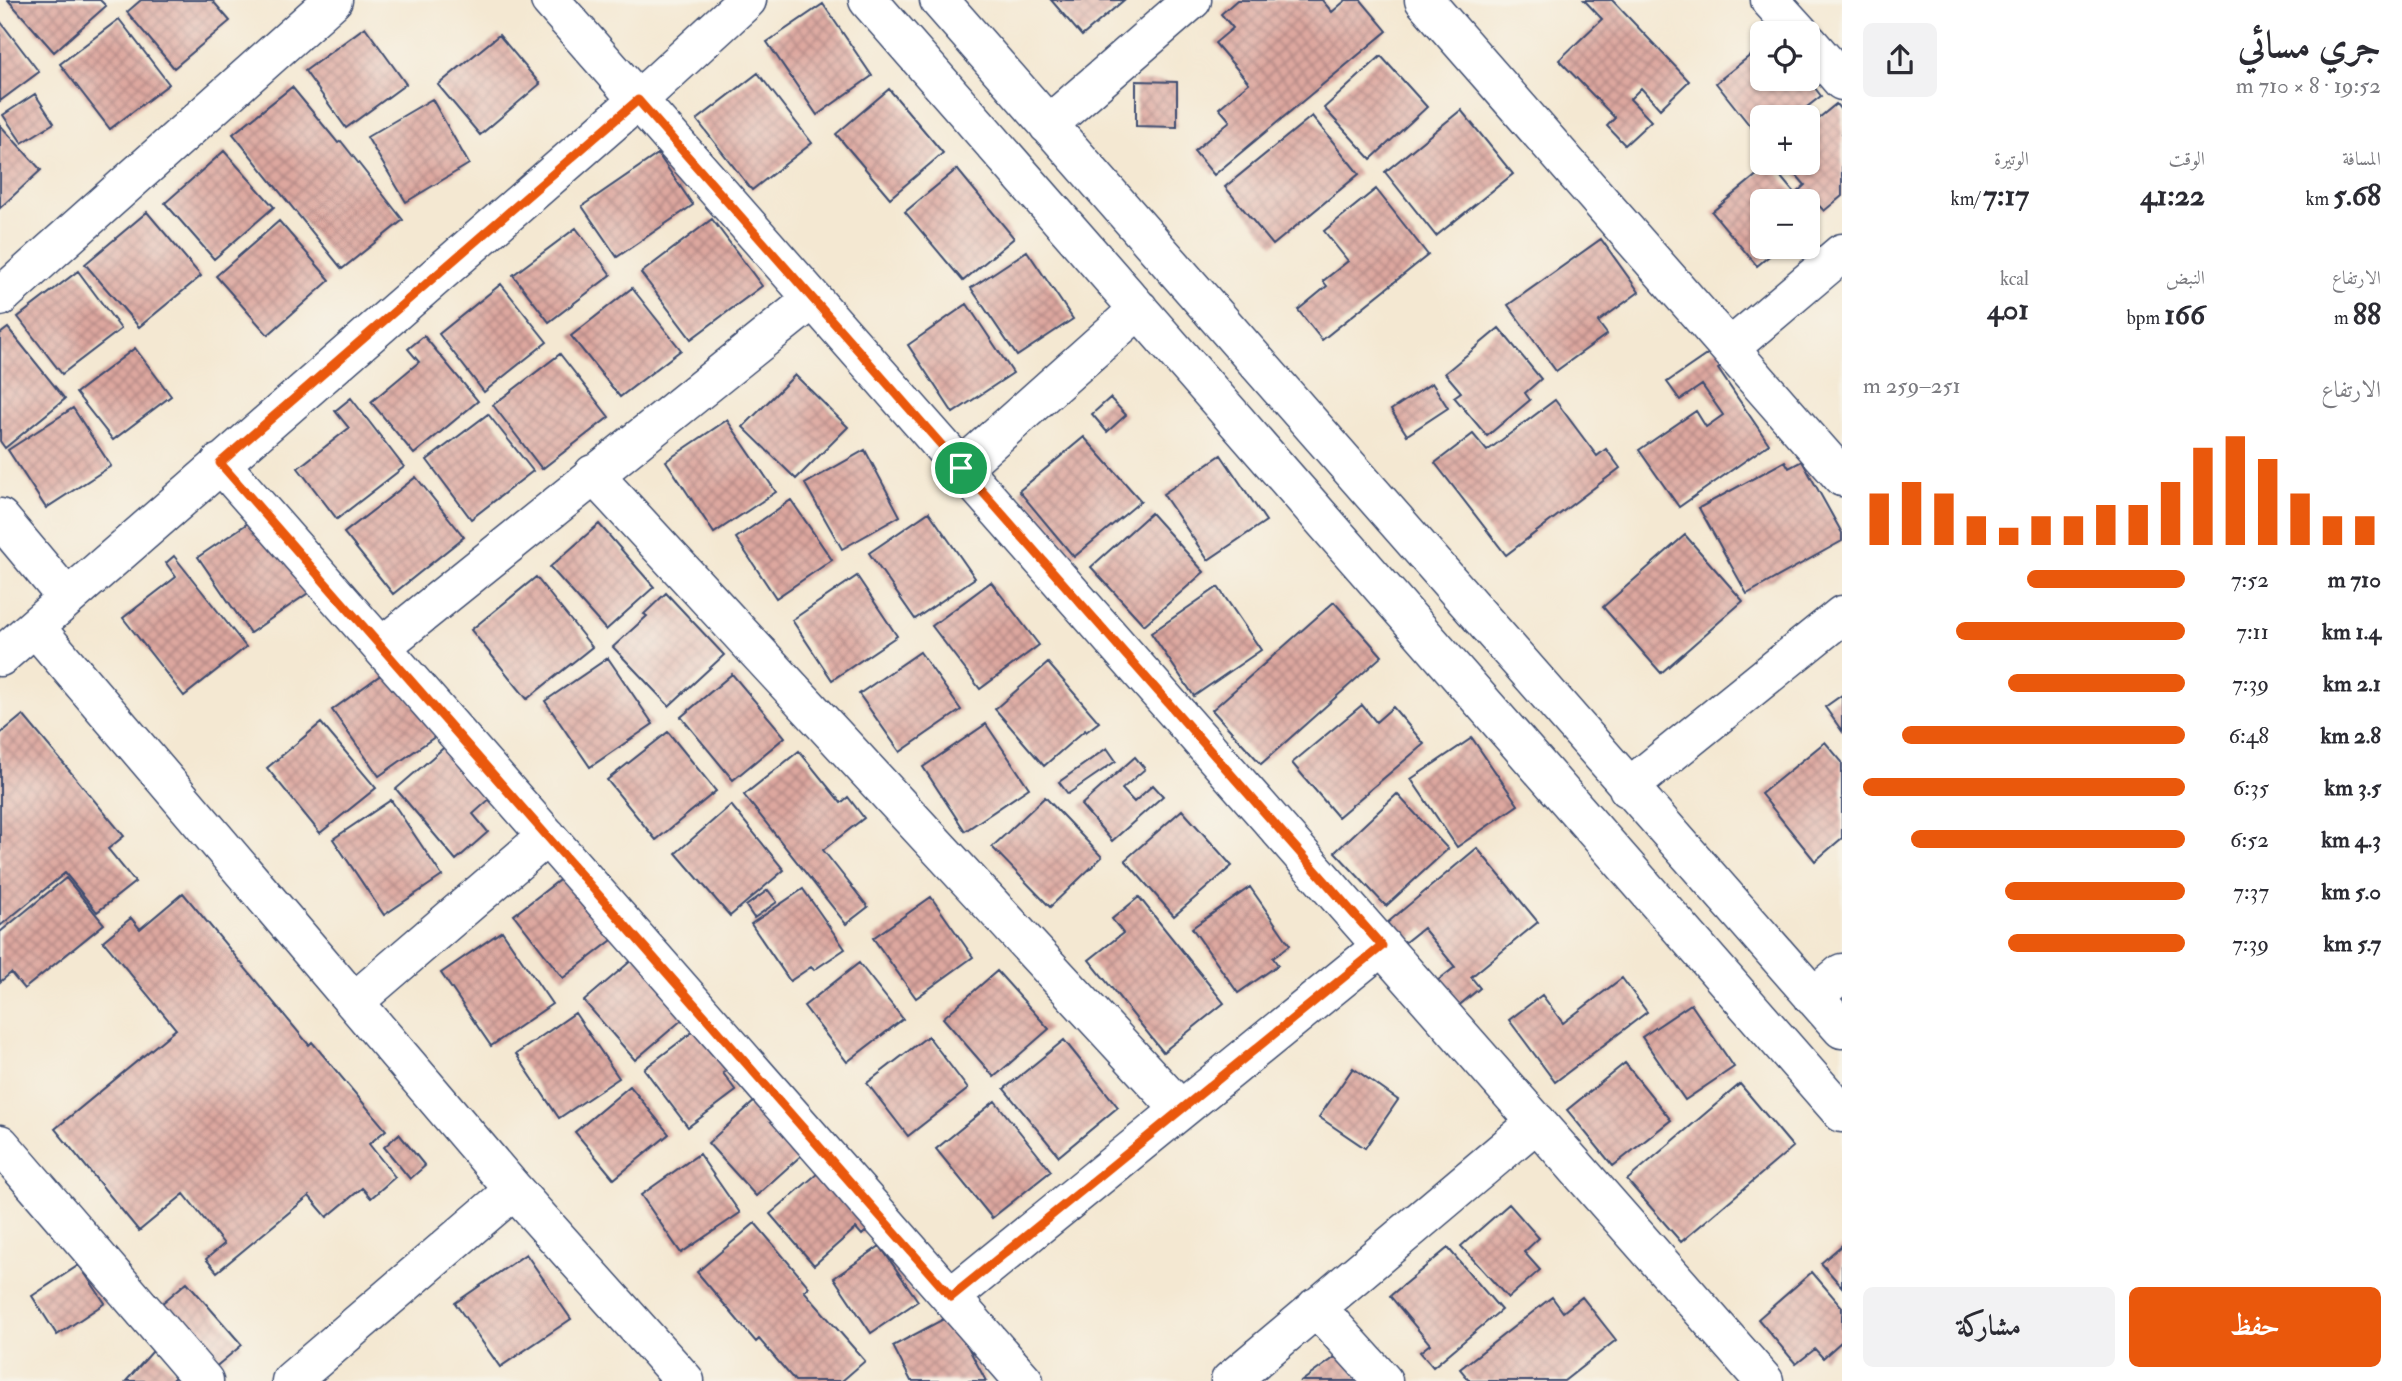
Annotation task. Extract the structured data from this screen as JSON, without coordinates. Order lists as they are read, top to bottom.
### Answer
{
  "page": {
    "heading": ["جري مسائي", "19:52 · 8 × 710 m"],
    "map_buttons": ["+", "−"],
    "stats": [
      ["المسافة", "5.68 km"],
      ["الوقت", "41:22"],
      ["الوتيرة", "7:17 /km"],
      ["الارتفاع", "88 m"],
      ["النبض", "166 bpm"],
      ["kcal", "401"]
    ],
    "chart": ["الارتفاع", "251–259 m"],
    "list": [
      {
        "name": "710 m",
        "note": "7:52"
      },
      {
        "name": "1.4 km",
        "note": "7:11"
      },
      {
        "name": "2.1 km",
        "note": "7:39"
      },
      {
        "name": "2.8 km",
        "note": "6:48"
      },
      {
        "name": "3.5 km",
        "note": "6:35"
      },
      {
        "name": "4.3 km",
        "note": "6:52"
      },
      {
        "name": "5.0 km",
        "note": "7:37"
      },
      {
        "name": "5.7 km",
        "note": "7:39"
      }
    ],
    "buttons": ["حفظ", "مشاركة"]
  }
}
